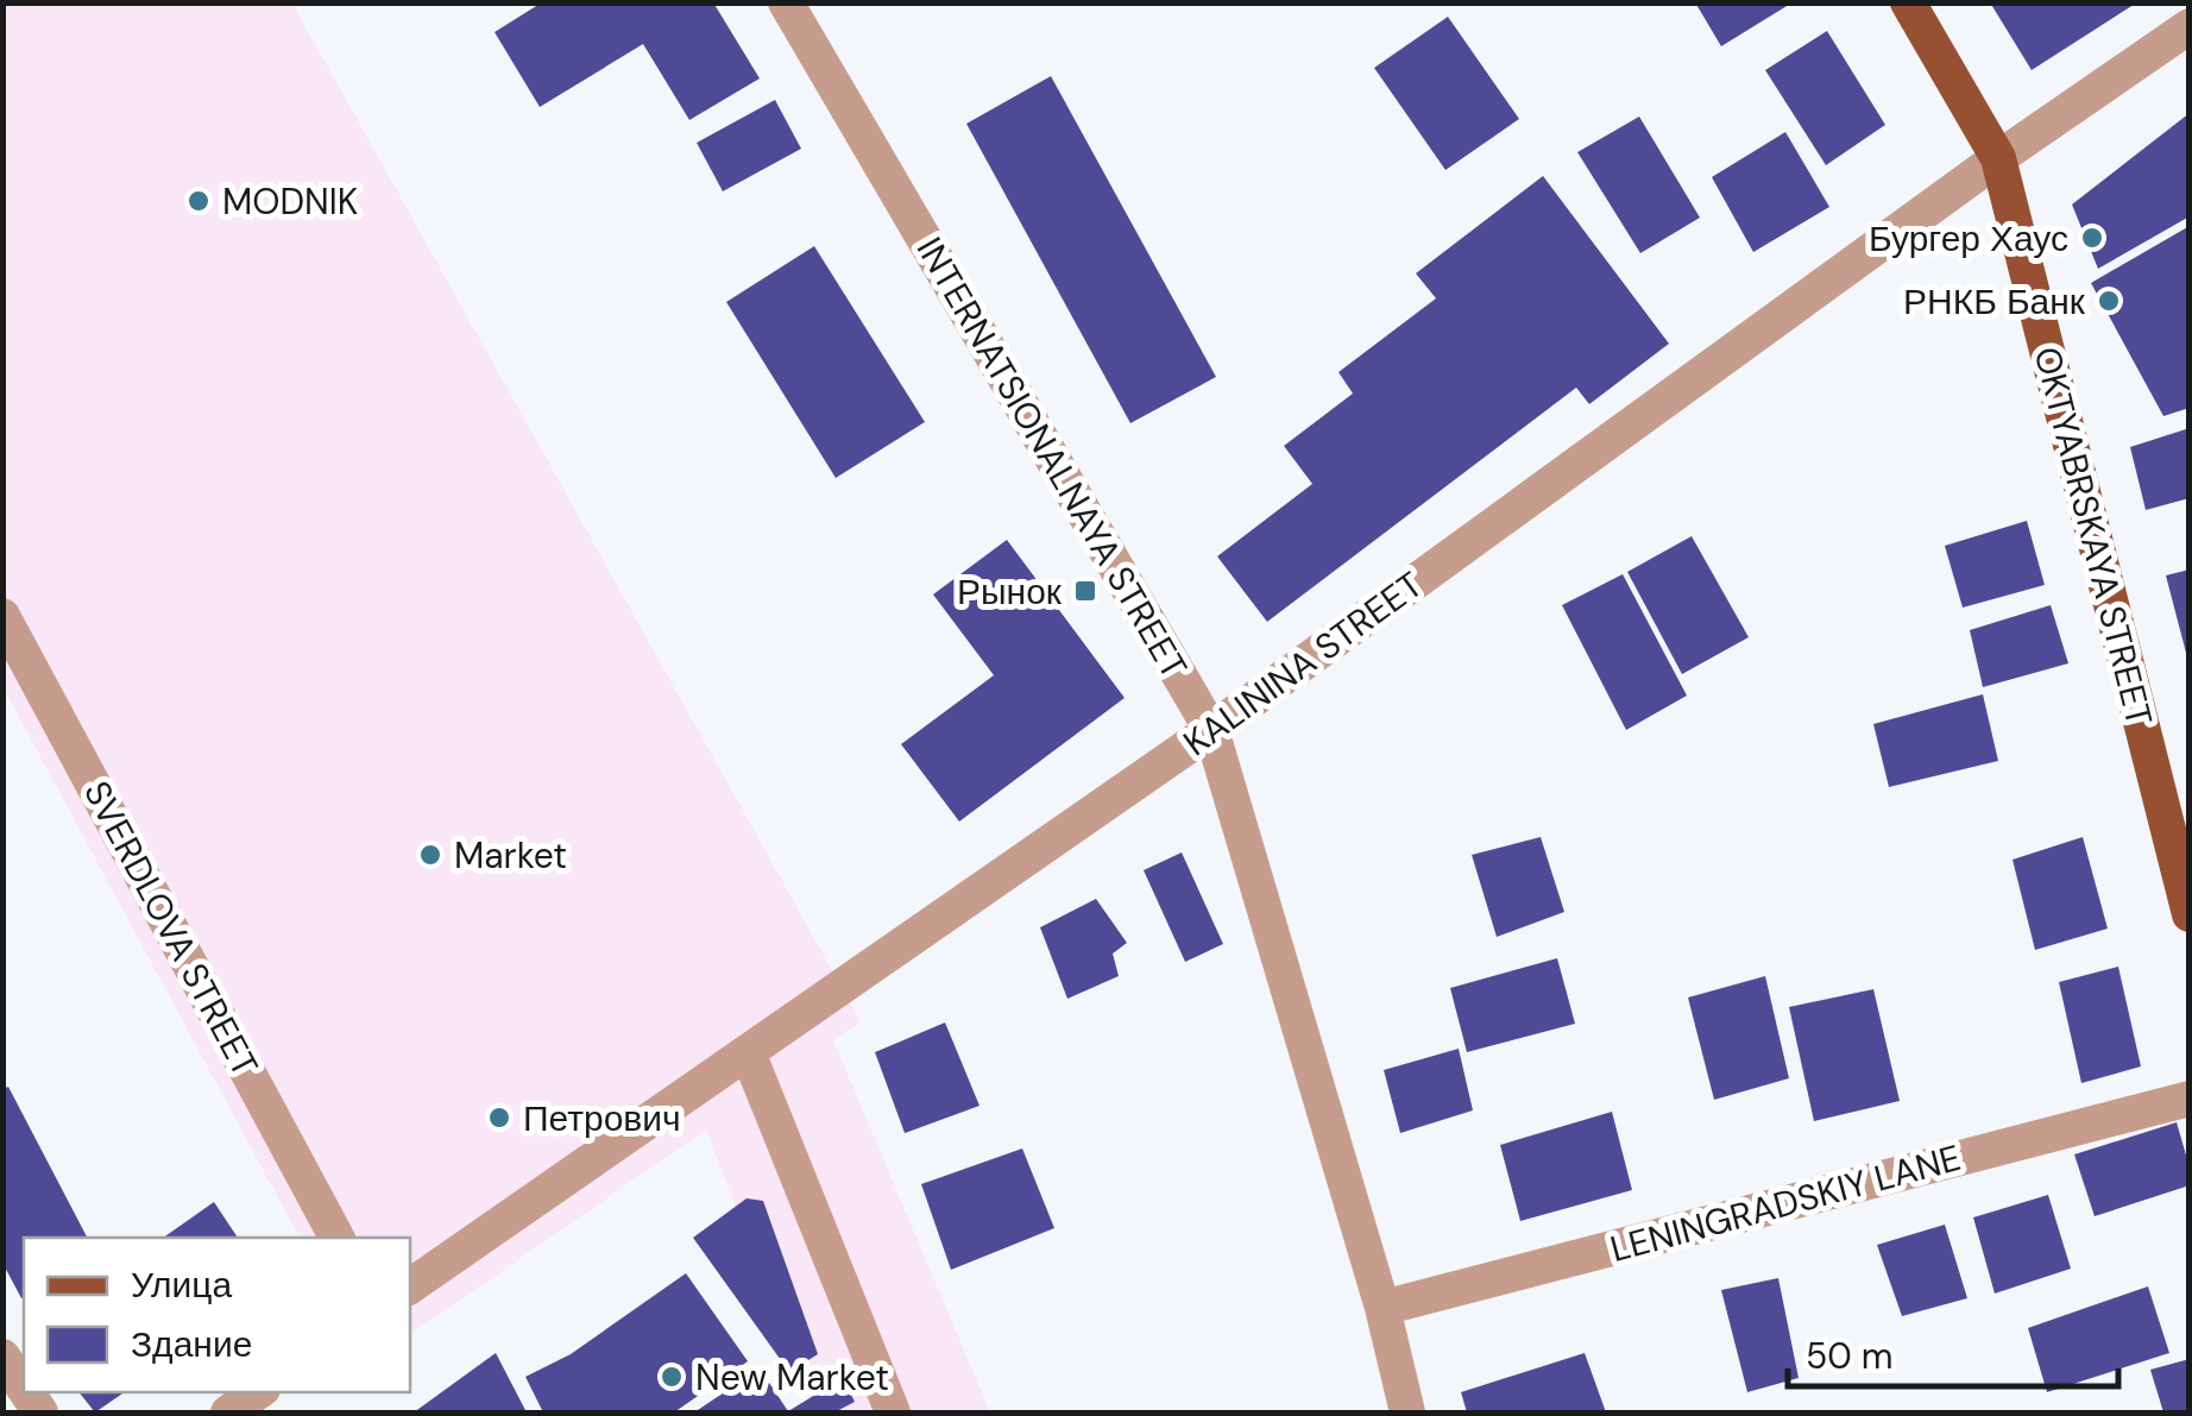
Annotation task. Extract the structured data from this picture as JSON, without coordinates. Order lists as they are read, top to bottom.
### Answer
{
  "streets": {
    "main road": ["OKTYABRSKAYA STREET"],
    "street": [
      "INTERNATSIONALNAYA STREET",
      "KALININA STREET",
      "SVERDLOVA STREET",
      "LENINGRADSKIY LANE"
    ]
  },
  "crossings": [
    ["INTERNATSIONALNAYA STREET", "KALININA STREET"],
    ["INTERNATSIONALNAYA STREET", "LENINGRADSKIY LANE"],
    ["OKTYABRSKAYA STREET", "KALININA STREET"]
  ],
  "places": {
    "other": [
      "MODNIK",
      "Бургер Хаус",
      "РНКБ Банк",
      "Market",
      "Петрович",
      "New Market"
    ],
    "transit": ["Рынок"]
  },
  "legend": ["Улица", "Здание"],
  "scale_bar": "50 m"
}
